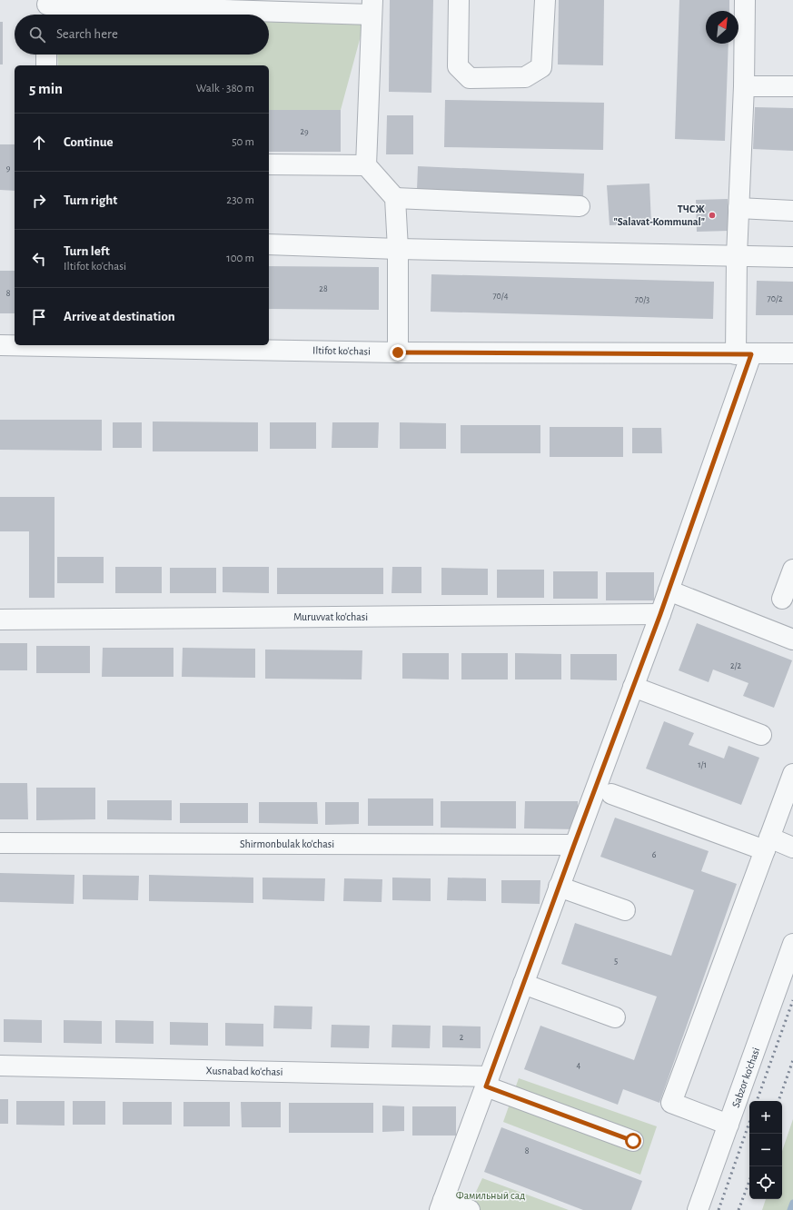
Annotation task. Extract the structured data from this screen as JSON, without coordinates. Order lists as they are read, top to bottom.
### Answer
{
  "streets": {
    "street": [
      "Iltifot ko'chasi",
      "Muruvvat ko'chasi",
      "Shirmonbulak ko'chasi",
      "Xusnabad ko'chasi",
      "Sabzor ko'chasi"
    ]
  },
  "parks": ["Фамильный сад"],
  "places": ["ТЧСЖ \"Salavat-Kommunal\""],
  "house_numbers": [
    "29",
    "9",
    "28",
    "8",
    "70/4",
    "70/2",
    "70/3",
    "2/2",
    "1/1",
    "6",
    "5",
    "2",
    "4",
    "8"
  ],
  "north": "top right",
  "page": {
    "search": "Search here",
    "heading": ["5 min", "Walk · 380 m"],
    "list": [
      ["Continue", "50 m"],
      ["Turn right", "230 m"],
      ["Turn left", "Iltifot ko'chasi", "100 m"],
      "Arrive at destination"
    ],
    "map_buttons": ["+", "−"]
  }
}
